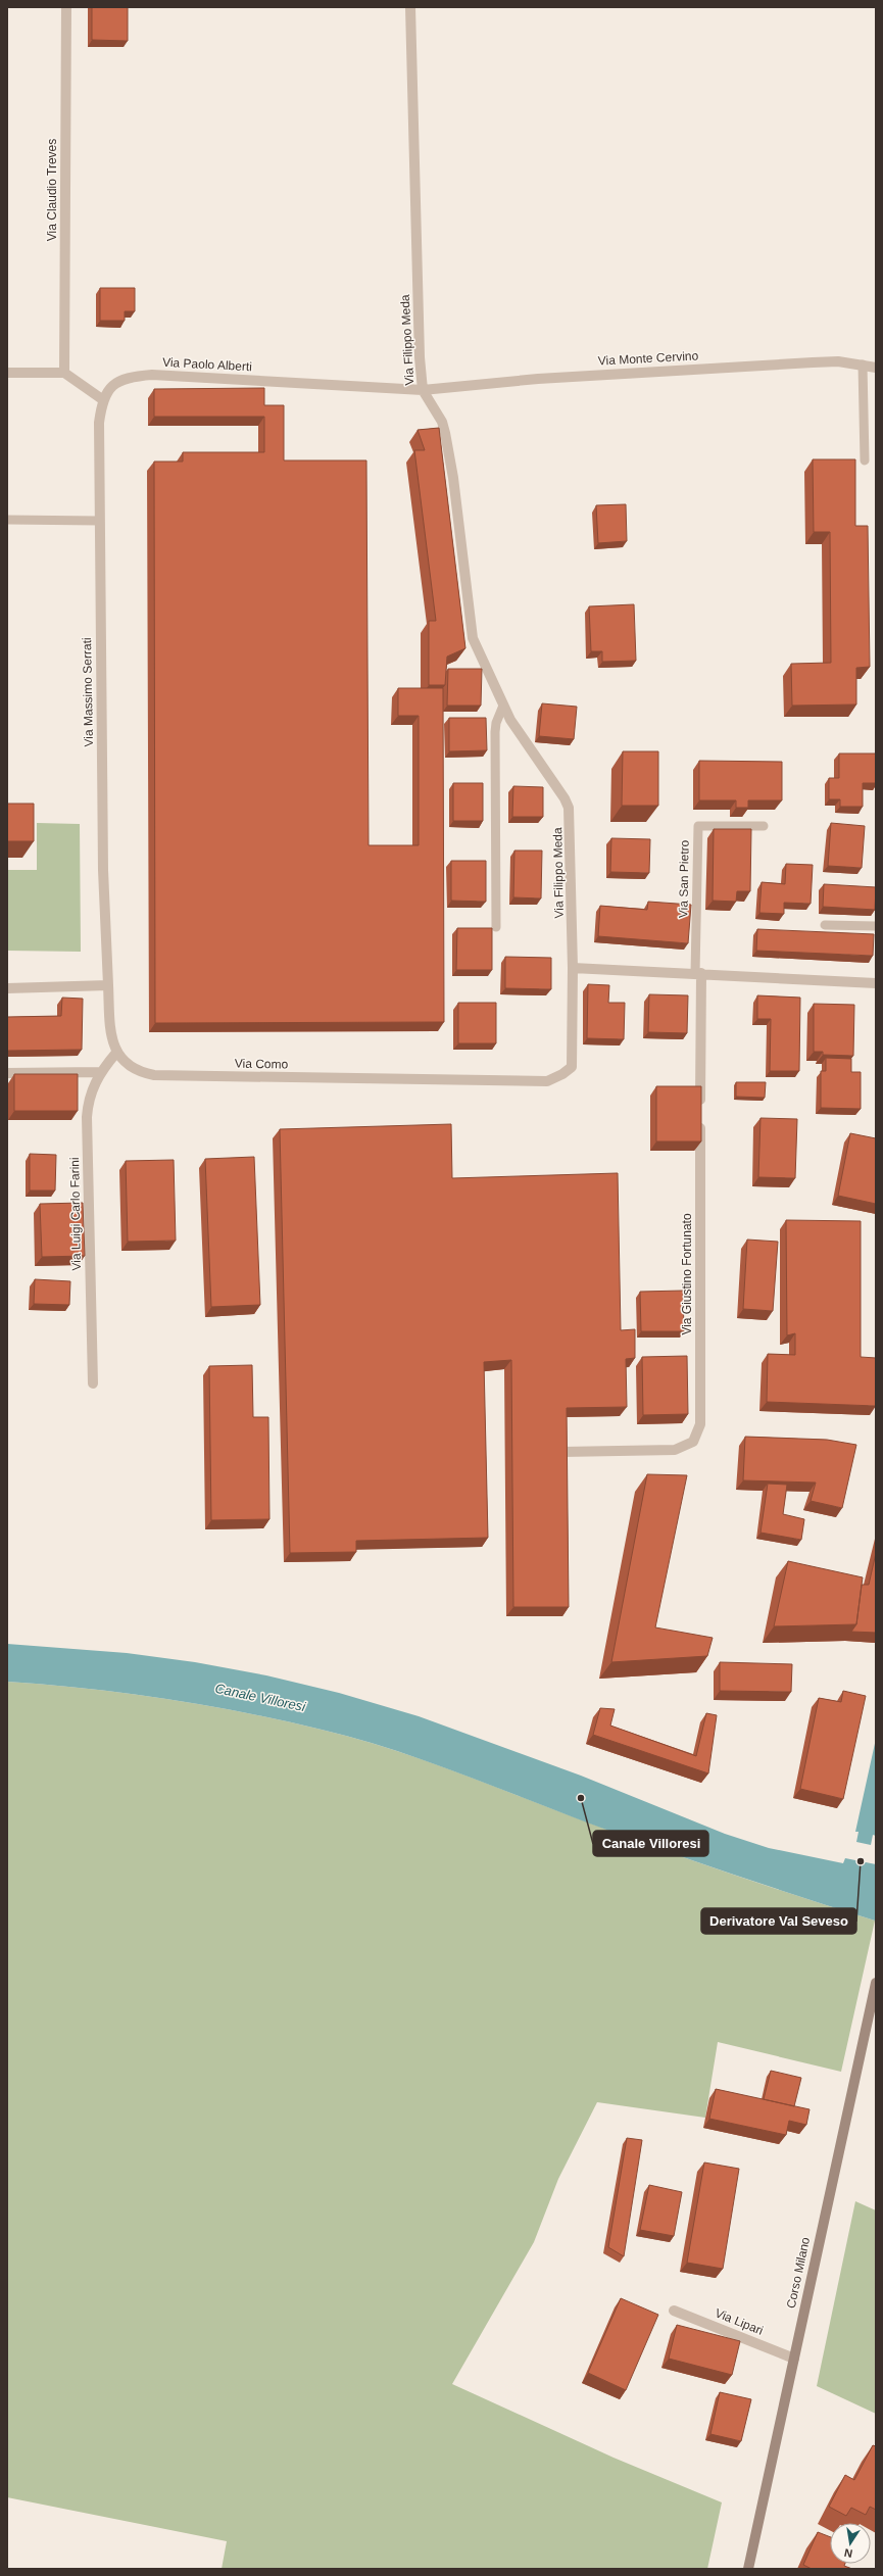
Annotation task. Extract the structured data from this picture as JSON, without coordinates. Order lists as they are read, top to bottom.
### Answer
{
  "streets": {
    "main road": ["Corso Milano"],
    "street": [
      "Via Claudio Treves",
      "Via Filippo Meda",
      "Via Monte Cervino",
      "Via Paolo Alberti",
      "Via Massimo Serrati",
      "Via Como",
      "Via Luigi Carlo Farini",
      "Via Giustino Fortunato",
      "Via Lipari"
    ],
    "lane": ["Via San Pietro"]
  },
  "crossings": [
    ["Via Filippo Meda", "Via Monte Cervino"],
    ["Via Filippo Meda", "Via Paolo Alberti"],
    ["Via Filippo Meda", "Via Como"],
    ["Via Monte Cervino", "Via Paolo Alberti"],
    ["Via Paolo Alberti", "Via Massimo Serrati"],
    ["Via San Pietro", "Via Giustino Fortunato"],
    ["Via Como", "Via Luigi Carlo Farini"],
    ["Corso Milano", "Via Lipari"]
  ],
  "water": ["Canale Villoresi"],
  "places": ["Canale Villoresi", "Derivatore Val Seveso"],
  "north": "bottom"
}
